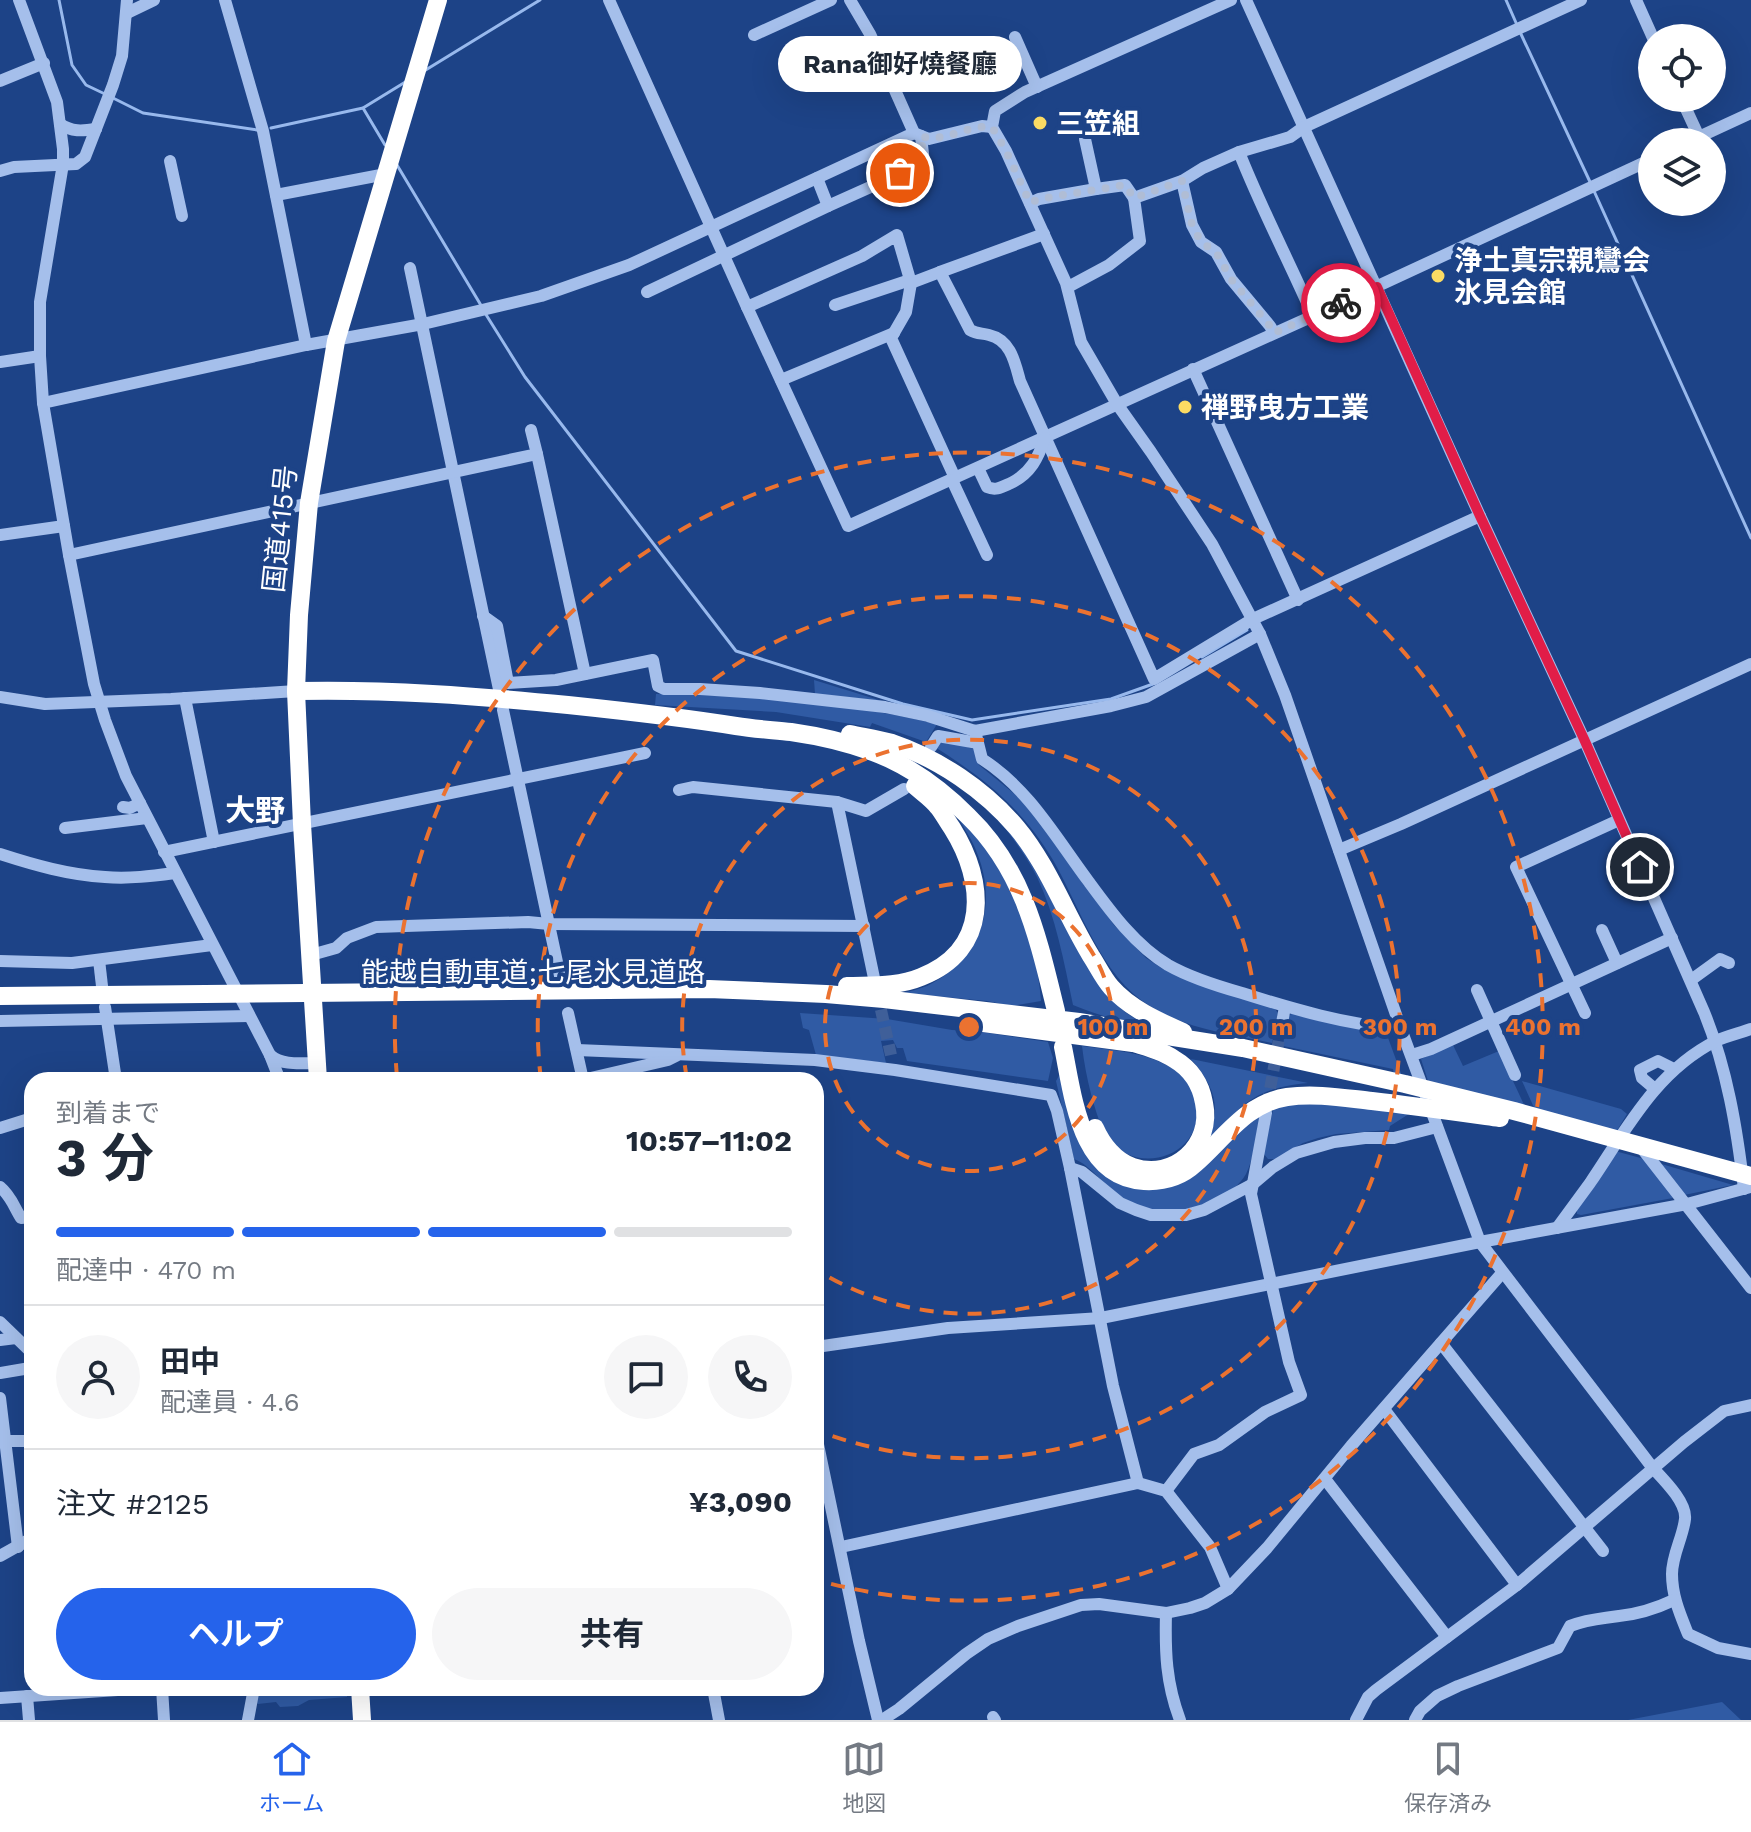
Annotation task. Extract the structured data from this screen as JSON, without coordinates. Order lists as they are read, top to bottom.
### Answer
{
  "streets": {
    "highway": ["国道415号", "能越自動車道;七尾氷見道路"]
  },
  "districts": ["大野"],
  "places": [
    "三笠組",
    "Rana御好燒餐廳",
    "浄土真宗親鸞会 氷見会館",
    "禅野曳方工業"
  ],
  "page": {
    "bubble": "Rana御好燒餐廳",
    "heading": ["3 分", "到着まで", "10:57–11:02"],
    "panel": [
      "田中",
      "配達員 · 4.6",
      "注文 #2125",
      "¥3,090"
    ],
    "bar": "配達中 · 470 m",
    "buttons": ["ヘルプ", "共有"],
    "tabs": ["ホーム", "地図", "保存済み"]
  },
  "rings": [
    "100 m",
    "200 m",
    "300 m",
    "400 m"
  ]
}
